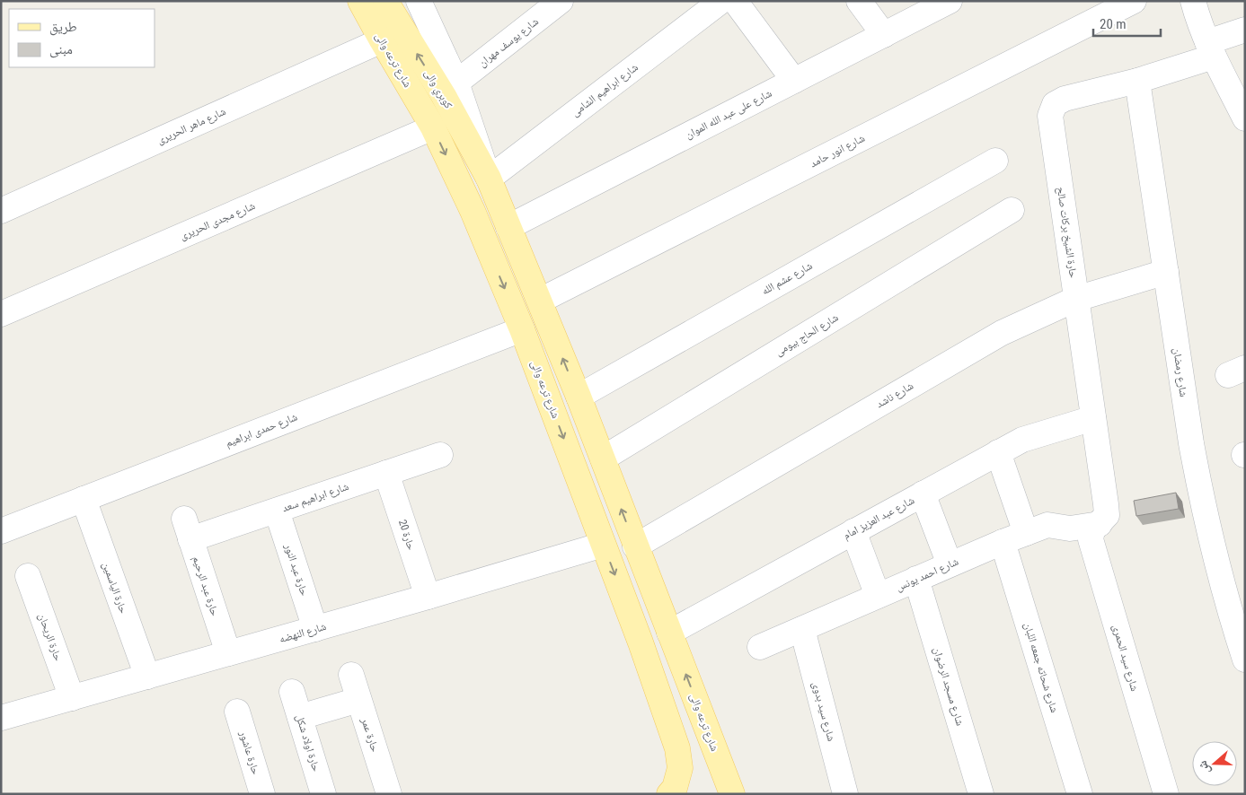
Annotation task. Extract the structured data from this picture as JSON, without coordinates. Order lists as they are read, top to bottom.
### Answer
{
  "streets": {
    "main road": ["شارع ترعه والى", "كوبري والى"],
    "street": [
      "شارع يوسف مهران",
      "شارع ابراهيم الشامى",
      "شارع على عبد الله الموان",
      "شارع ماهر الحريرى",
      "شارع انور حامد",
      "شارع مجدى الحريرى",
      "حارة الشيخ بركات صالح",
      "شارع عشم الله",
      "شارع الحاج بيومى",
      "شارع رمضان",
      "شارع ناشد",
      "شارع حمدى ابراهيم",
      "شارع ابراهيم سعد",
      "شارع عبد العزيز امام",
      "حارة 20",
      "حارة عبد النور",
      "شارع احمد يونس",
      "حارة عبد الرحيم",
      "حارة الياسمين",
      "شارع النهضه",
      "حارة الريحان",
      "شارع سيد الحمرى",
      "شارع شحاته جمعه اللبان",
      "شارع مسجد الرضوان",
      "شارع سيد بدوى",
      "حارة عمر",
      "حارة اولاد شكل",
      "حارة عاشور"
    ]
  },
  "crossings": [
    ["شارع يوسف مهران", "شارع ترعه والى"],
    ["شارع ترعه والى", "كوبري والى"],
    ["شارع ترعه والى", "شارع ابراهيم الشامى"],
    ["شارع ترعه والى", "شارع على عبد الله الموان"],
    ["شارع ترعه والى", "شارع ماهر الحريرى"],
    ["شارع ترعه والى", "شارع انور حامد"],
    ["شارع ترعه والى", "شارع مجدى الحريرى"],
    ["شارع ترعه والى", "شارع عشم الله"],
    ["شارع ترعه والى", "شارع الحاج بيومى"],
    ["شارع ترعه والى", "شارع ناشد"],
    ["شارع ترعه والى", "شارع حمدى ابراهيم"],
    ["شارع ترعه والى", "شارع عبد العزيز امام"],
    ["شارع ترعه والى", "شارع النهضه"],
    ["كوبري والى", "شارع ابراهيم الشامى"],
    ["حارة الشيخ بركات صالح", "شارع رمضان"],
    ["حارة الشيخ بركات صالح", "شارع ناشد"],
    ["حارة الشيخ بركات صالح", "شارع عبد العزيز امام"],
    ["حارة الشيخ بركات صالح", "شارع احمد يونس"],
    ["حارة الشيخ بركات صالح", "شارع سيد الحمرى"],
    ["شارع رمضان", "شارع ناشد"],
    ["شارع حمدى ابراهيم", "حارة الياسمين"],
    ["شارع ابراهيم سعد", "حارة 20"],
    ["شارع ابراهيم سعد", "حارة عبد النور"],
    ["شارع ابراهيم سعد", "حارة عبد الرحيم"],
    ["حارة 20", "شارع النهضه"],
    ["حارة عبد النور", "شارع النهضه"],
    ["شارع احمد يونس", "شارع سيد الحمرى"],
    ["شارع احمد يونس", "شارع شحاته جمعه اللبان"],
    ["شارع احمد يونس", "شارع مسجد الرضوان"],
    ["شارع احمد يونس", "شارع سيد بدوى"],
    ["حارة عبد الرحيم", "شارع النهضه"],
    ["حارة الياسمين", "شارع النهضه"],
    ["شارع النهضه", "حارة الريحان"]
  ],
  "one_way": ["كوبري والى"],
  "legend": ["طريق", "مبنى"],
  "scale_bar": "20 m",
  "north": "left"
}
